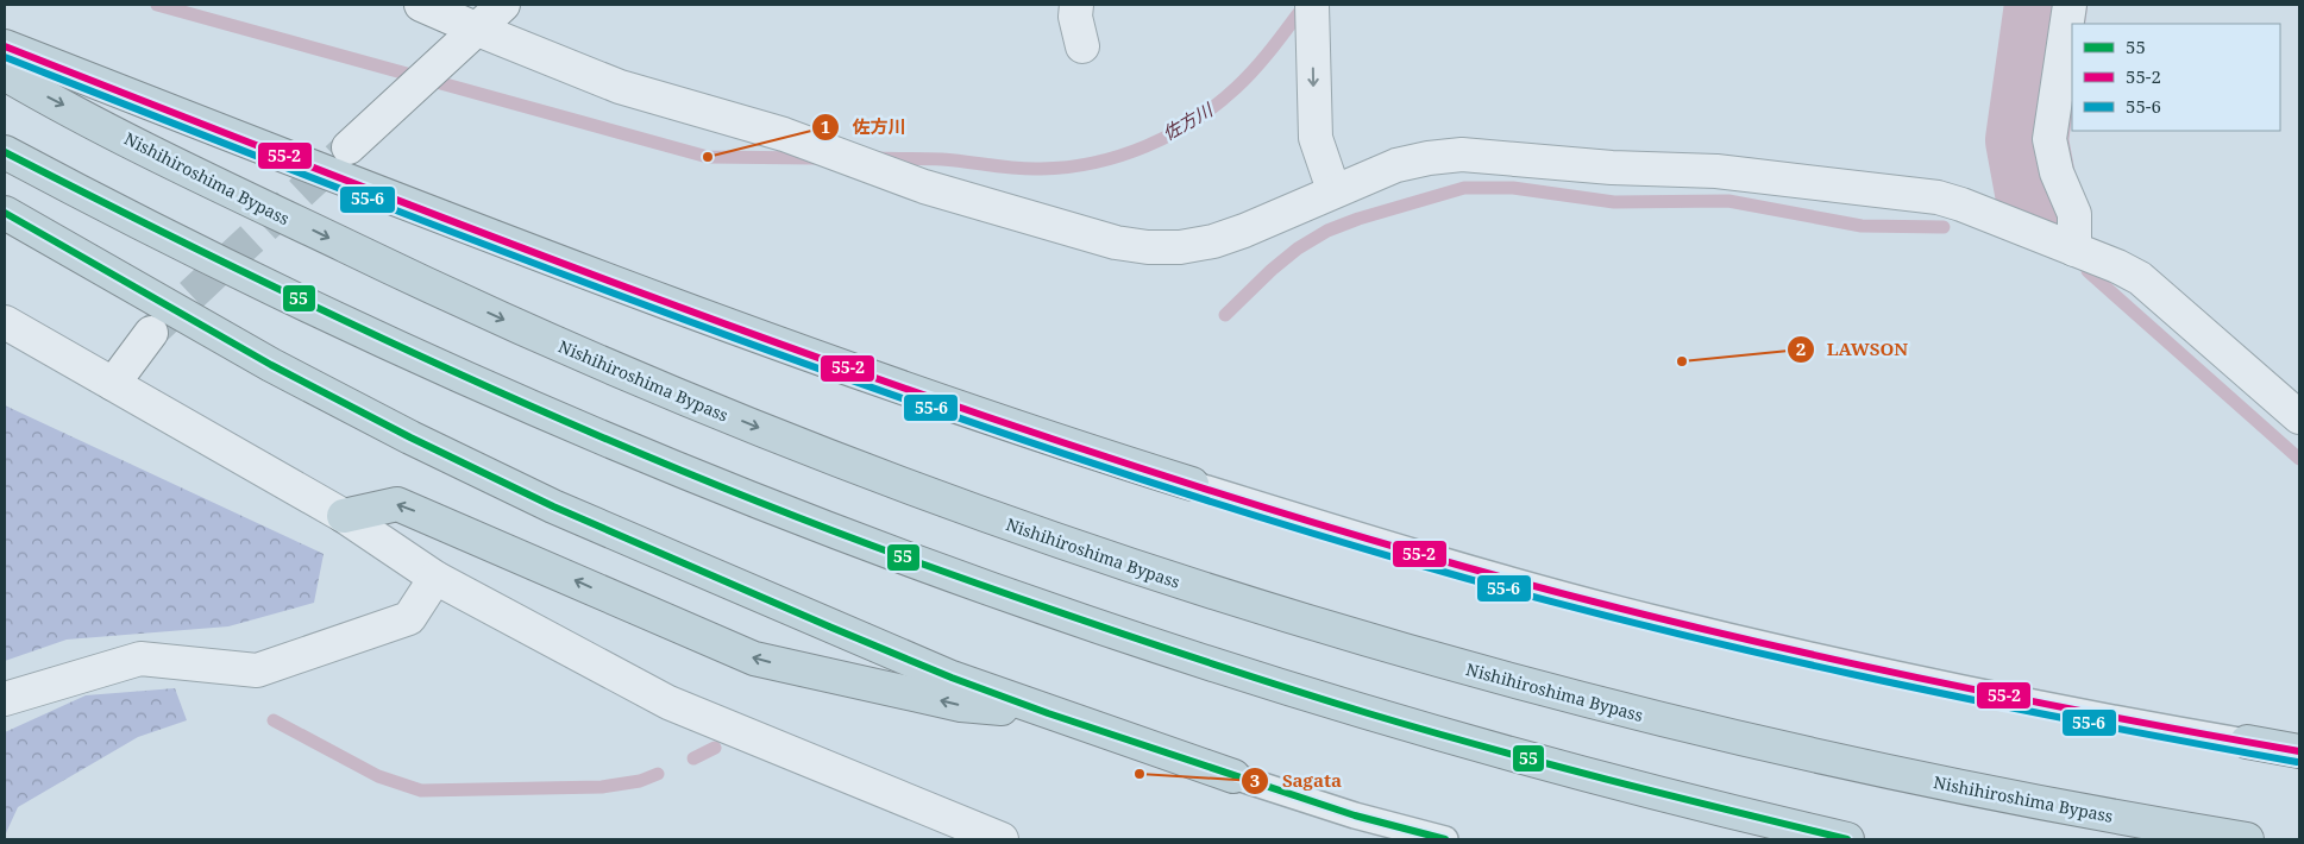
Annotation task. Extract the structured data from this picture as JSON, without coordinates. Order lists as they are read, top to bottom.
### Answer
{
  "streets": {
    "highway": ["Nishihiroshima Bypass"]
  },
  "water": ["佐方川"],
  "places": ["佐方川", "LAWSON", "Sagata"],
  "lines": ["transit line 55-2", "transit line 55-6", "transit line 55"],
  "legend": ["55", "55-2", "55-6"]
}
